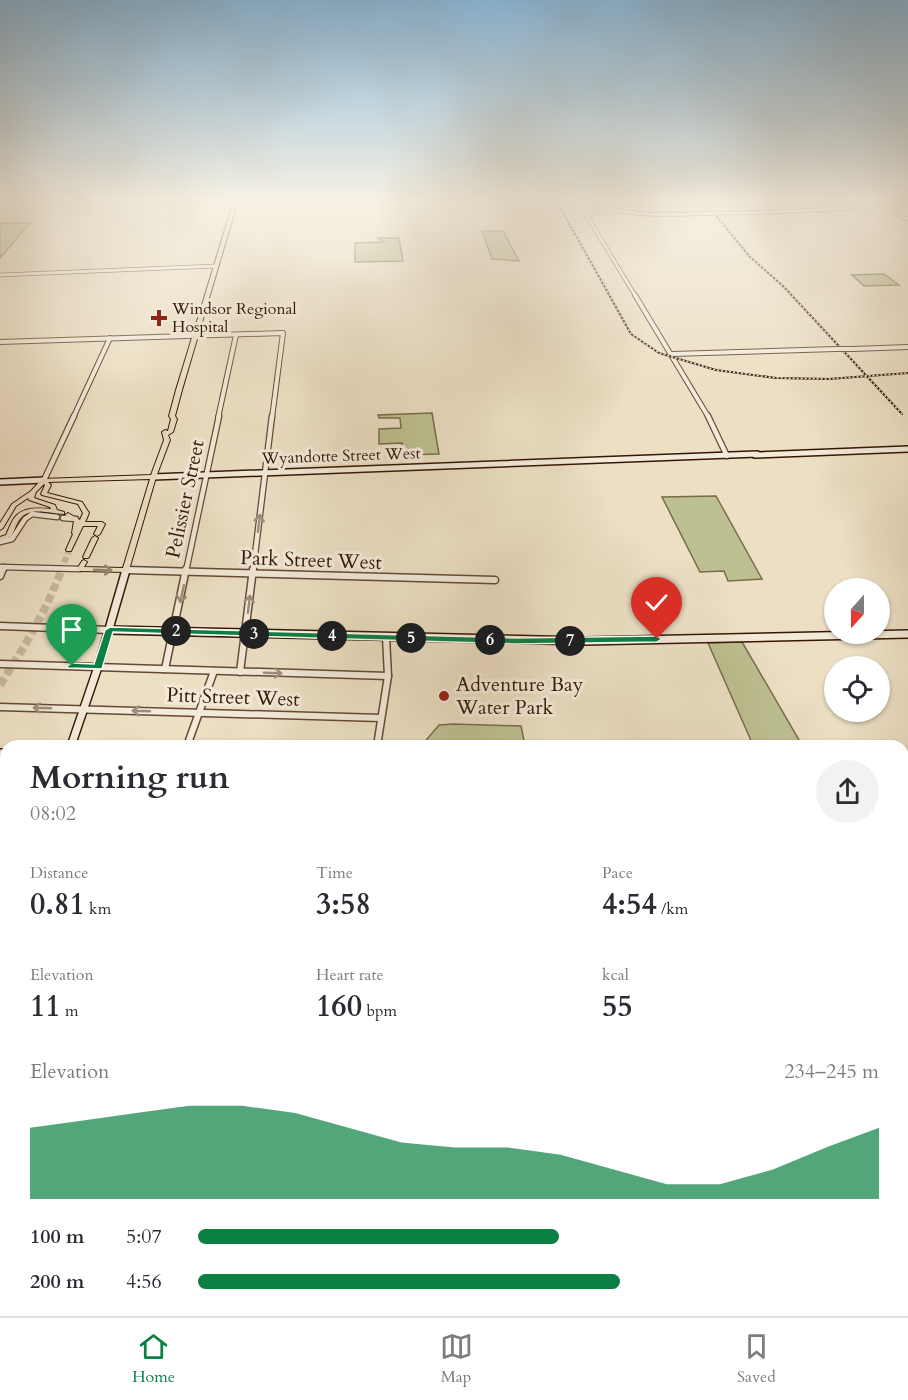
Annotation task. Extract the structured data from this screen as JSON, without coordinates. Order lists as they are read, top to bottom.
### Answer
{
  "streets": {
    "main road": ["Wyandotte Street West"],
    "street": ["Pelissier Street", "Park Street West", "Pitt Street West"]
  },
  "crossings": [
    ["Wyandotte Street West", "Pelissier Street"],
    ["Pelissier Street", "Park Street West"]
  ],
  "places": {
    "health": ["Windsor Regional Hospital"],
    "other": ["Adventure Bay Water Park"]
  },
  "north": "bottom",
  "page": {
    "pins": [
      "2",
      "3",
      "4",
      "5",
      "6",
      "7"
    ],
    "heading": ["Morning run", "08:02"],
    "stats": [
      ["Distance", "0.81 km"],
      ["Time", "3:58"],
      ["Pace", "4:54 /km"],
      ["Elevation", "11 m"],
      ["Heart rate", "160 bpm"],
      ["kcal", "55"]
    ],
    "chart": ["Elevation", "234–245 m"],
    "list": [
      {
        "name": "100 m",
        "note": "5:07"
      },
      {
        "name": "200 m",
        "note": "4:56"
      }
    ],
    "tabs": ["Home", "Map", "Saved"]
  }
}
